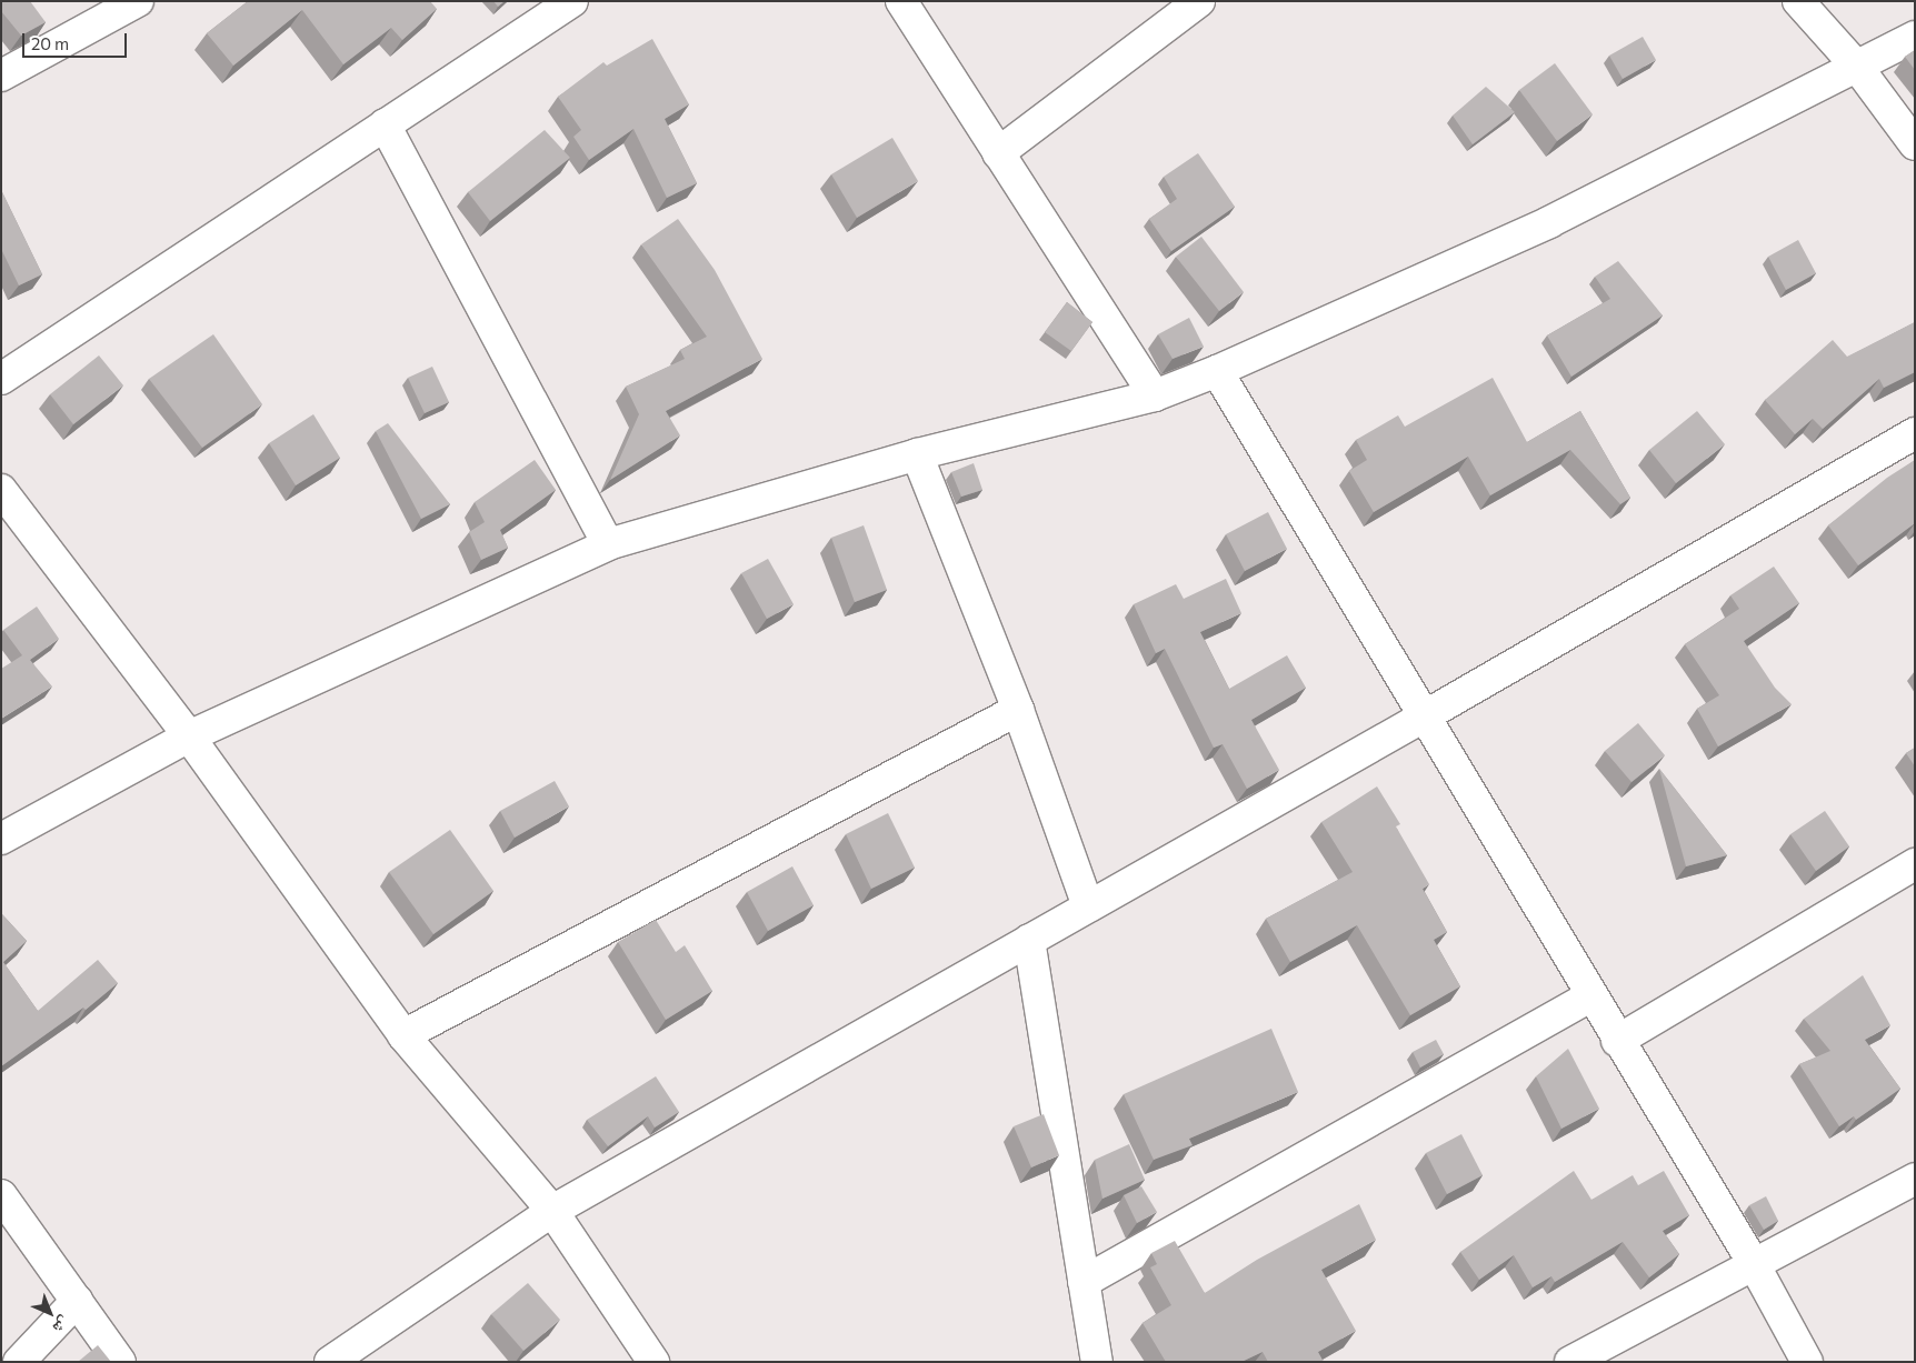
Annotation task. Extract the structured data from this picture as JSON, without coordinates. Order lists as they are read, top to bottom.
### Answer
{
  "scale_bar": "20 m",
  "north": "bottom right"
}
